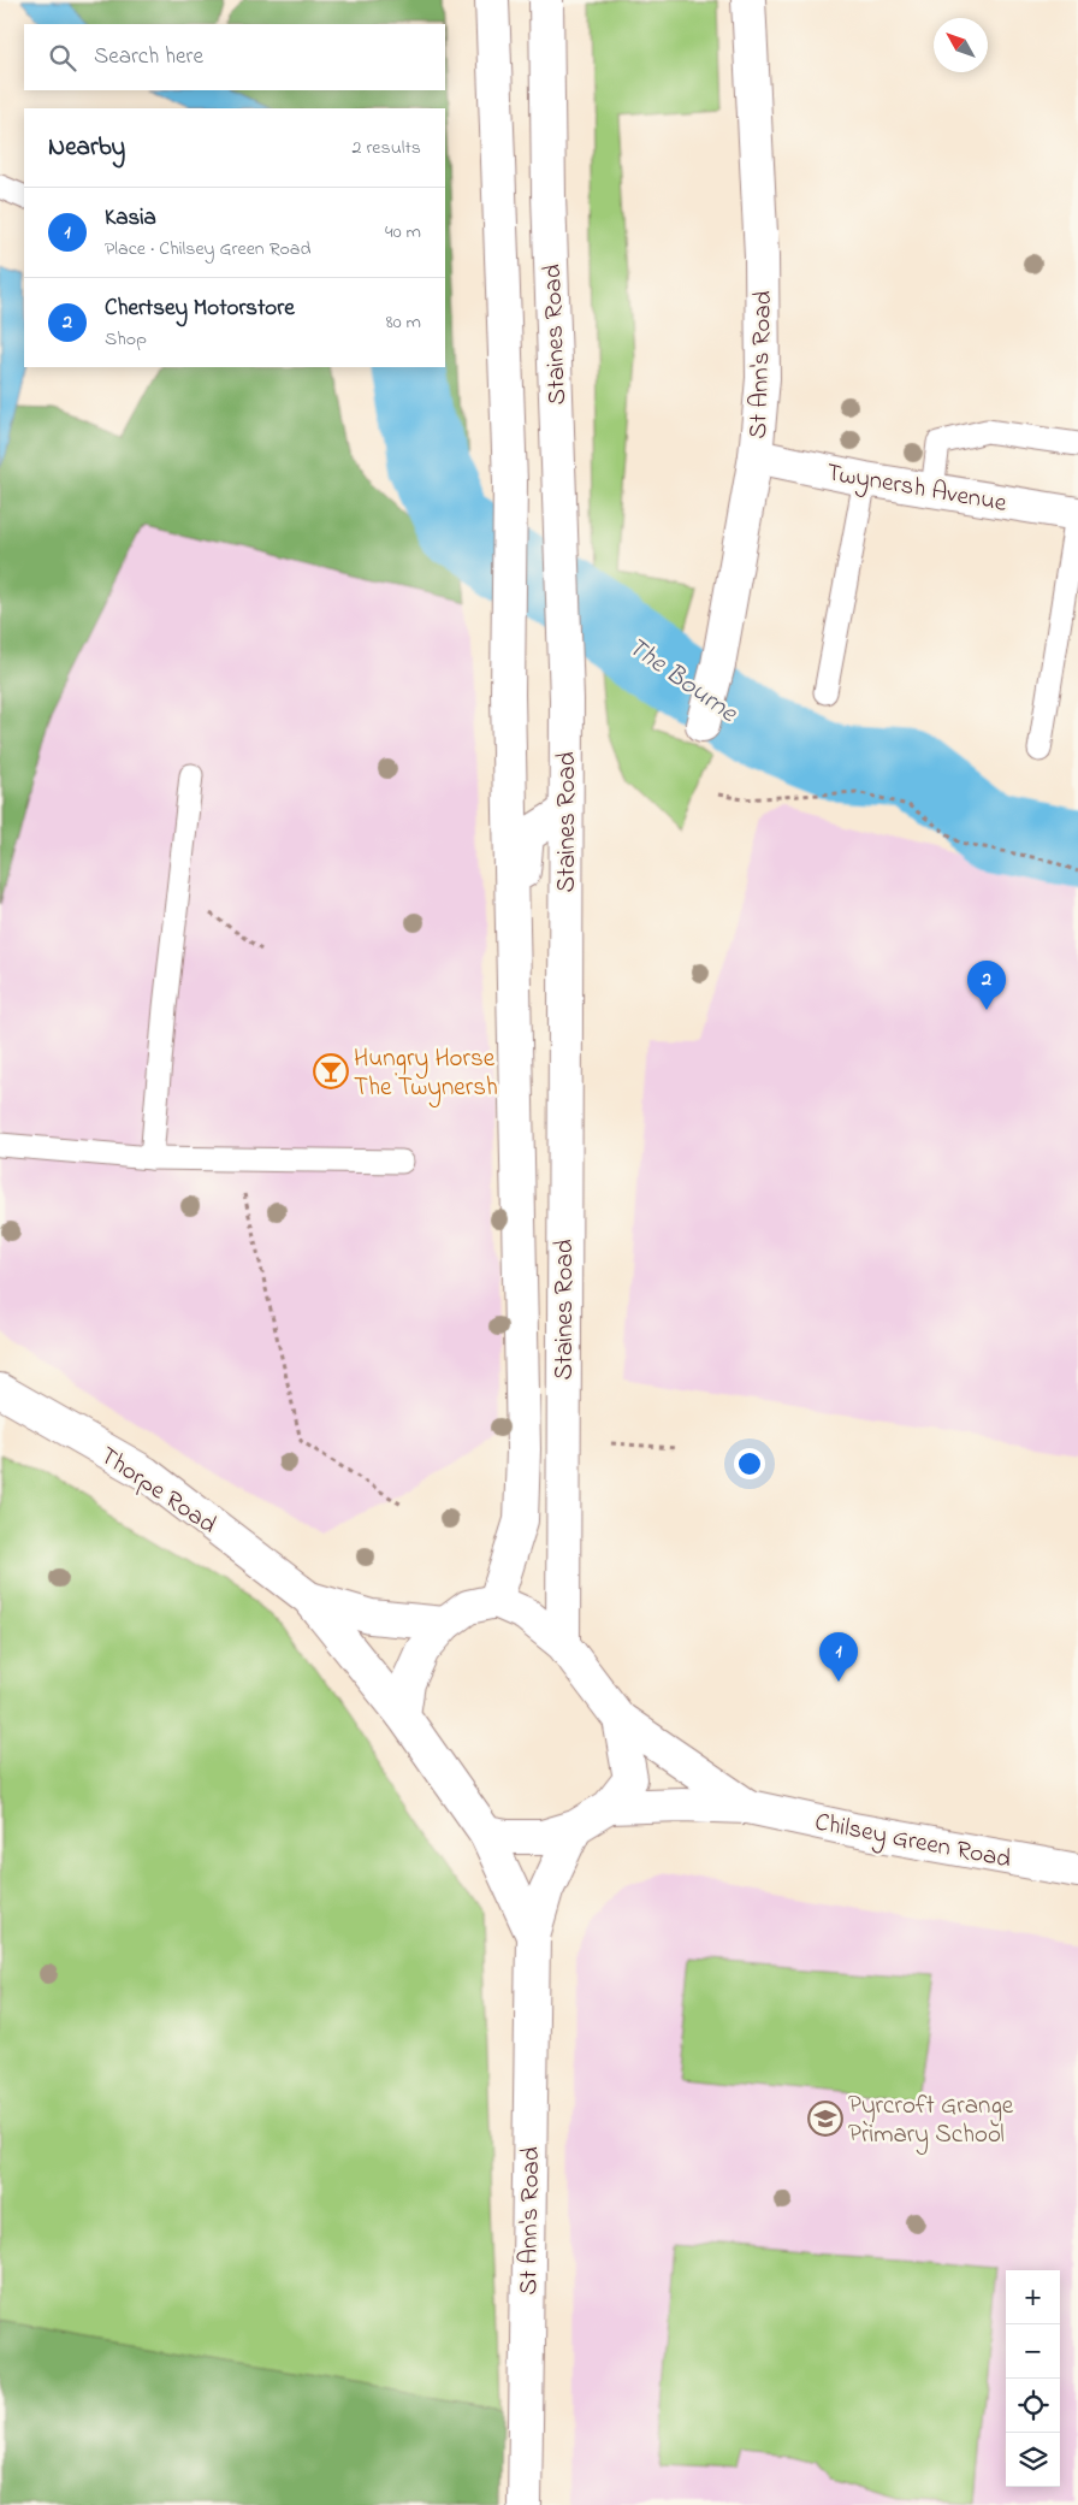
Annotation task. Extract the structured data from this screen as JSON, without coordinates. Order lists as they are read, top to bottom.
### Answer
{
  "streets": {
    "main road": [
      "Staines Road",
      "St Ann's Road",
      "Twynersh Avenue",
      "Thorpe Road",
      "Chilsey Green Road"
    ]
  },
  "crossings": [
    ["St Ann's Road", "Twynersh Avenue"],
    ["St Ann's Road", "Thorpe Road"]
  ],
  "water": ["The Bourne"],
  "places": {
    "bar": ["Hungry Horse The Twynersh"],
    "school or university": ["Pyrcroft Grange Primary School"]
  },
  "north": "top left",
  "page": {
    "search": "Search here",
    "heading": ["Nearby", "2 results"],
    "list": [
      {
        "mark": "1",
        "name": "Kasia",
        "note": "Place · Chilsey Green Road",
        "value": "40 m"
      },
      {
        "mark": "2",
        "name": "Chertsey Motorstore",
        "note": "Shop",
        "value": "80 m"
      }
    ],
    "pins": ["2", "1"],
    "map_buttons": ["+", "−"]
  }
}
